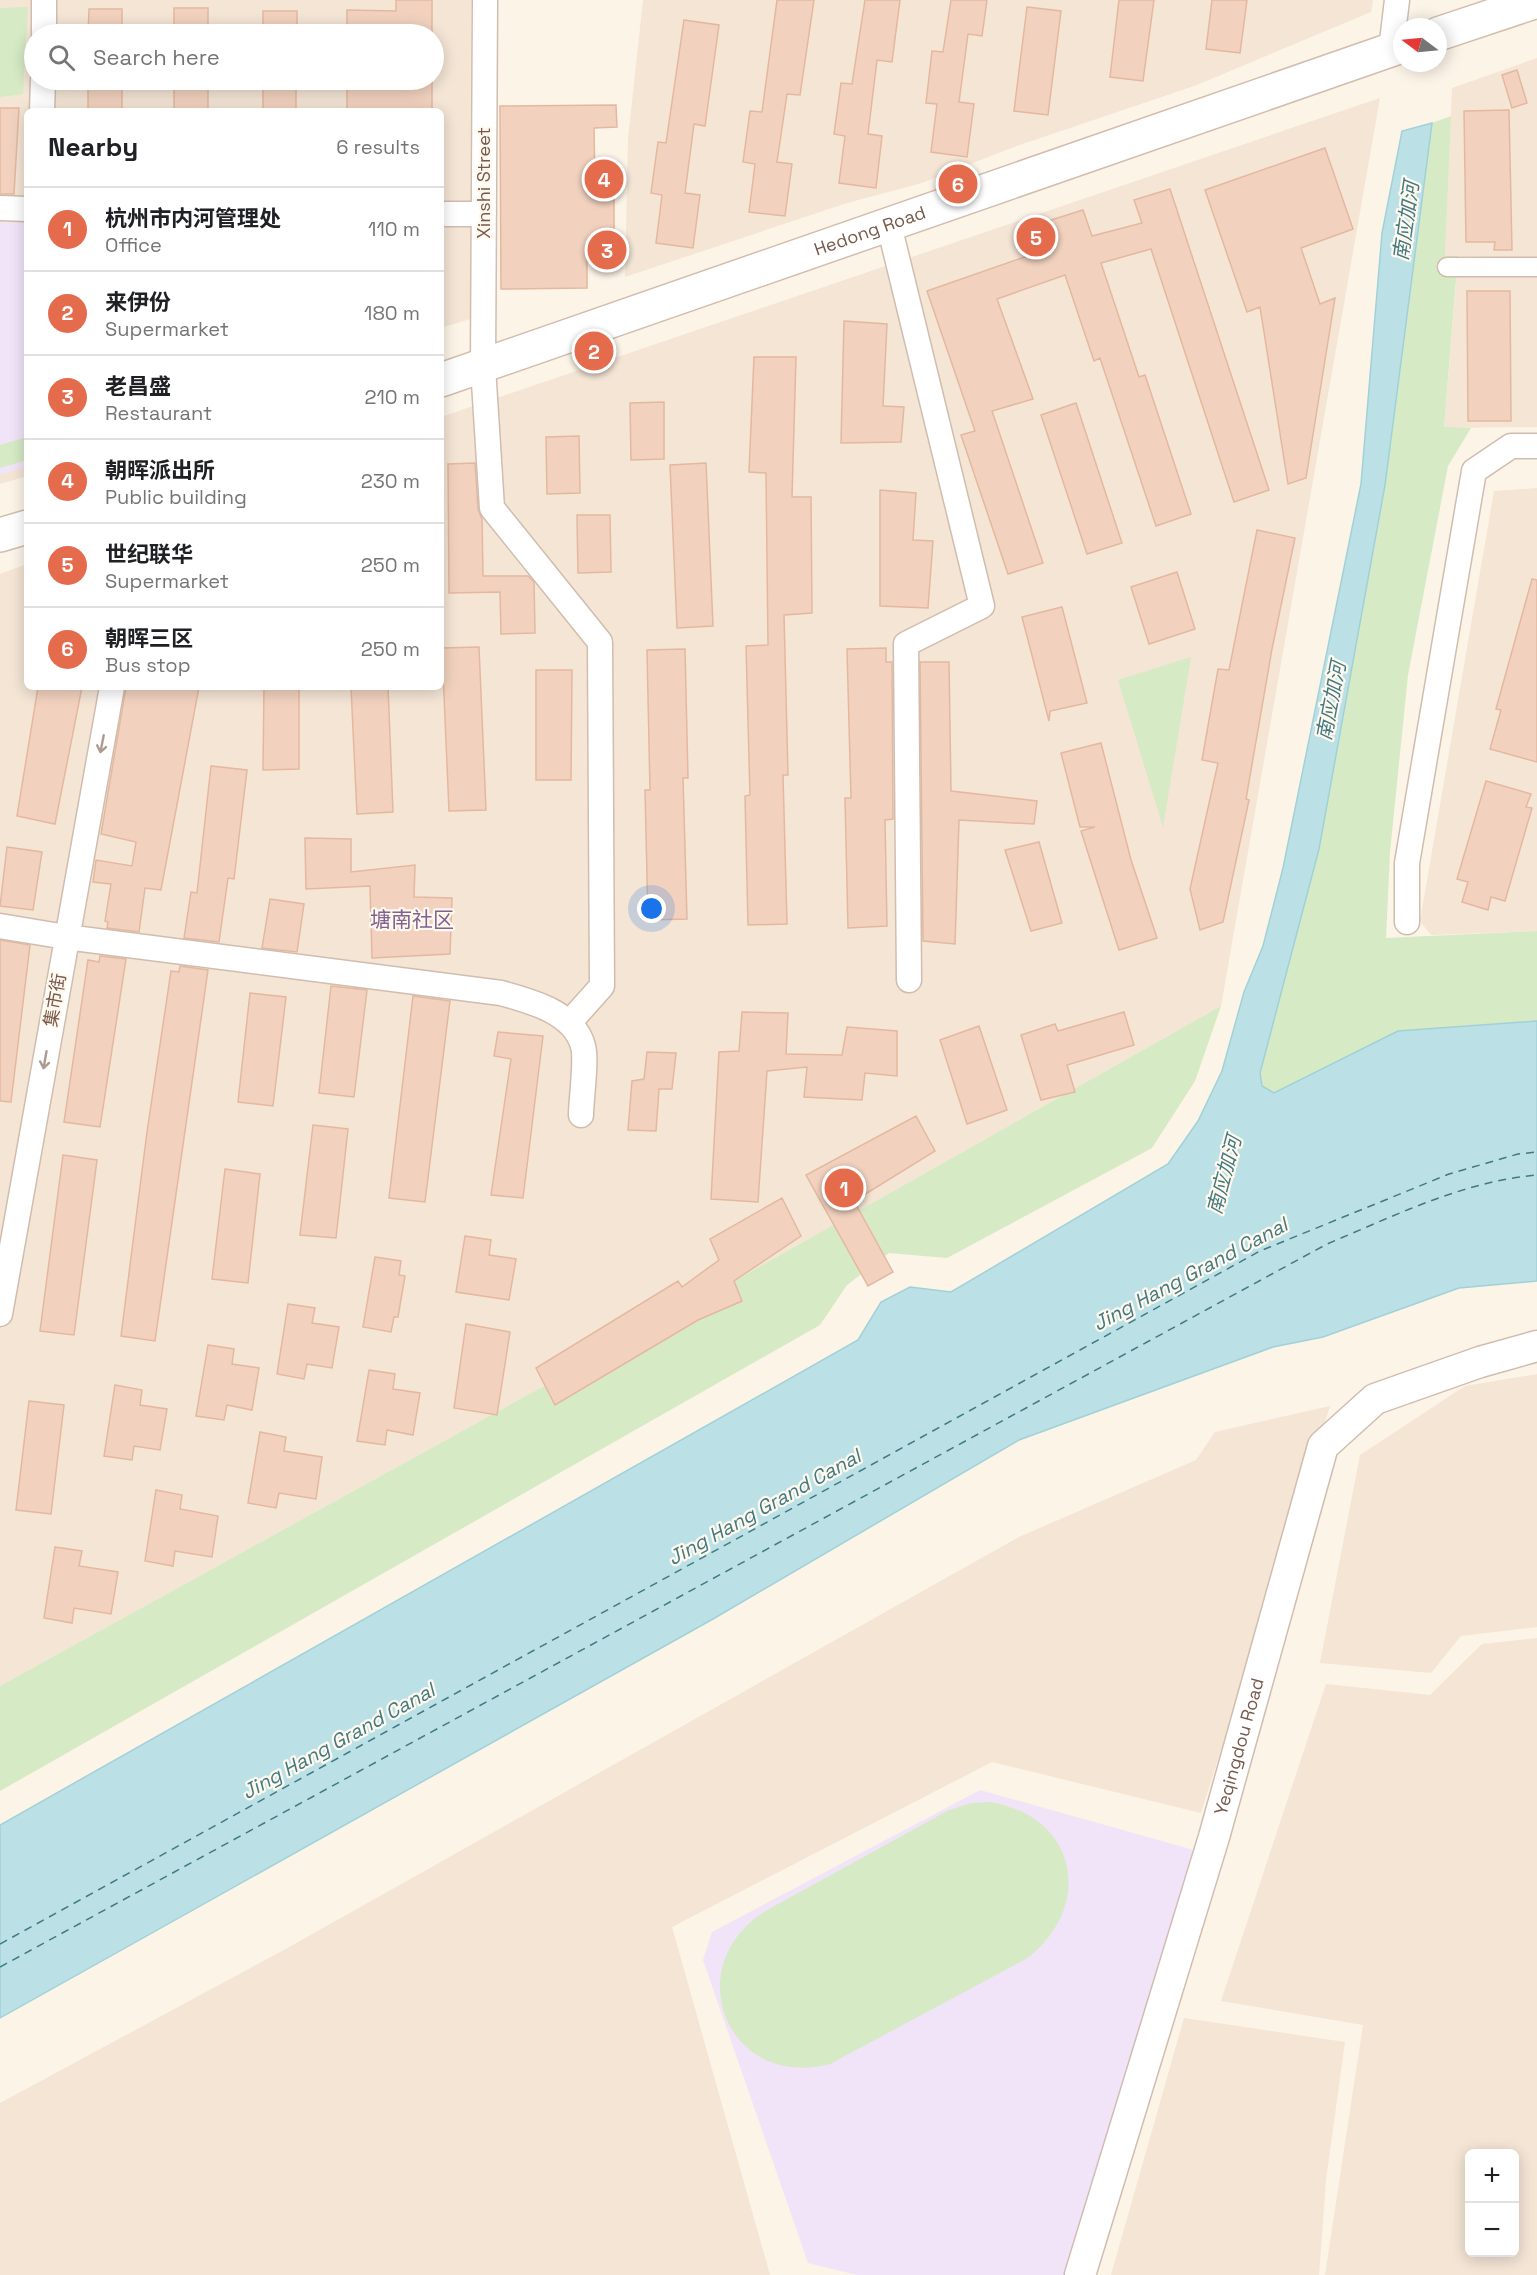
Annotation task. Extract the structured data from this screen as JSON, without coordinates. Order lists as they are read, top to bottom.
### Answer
{
  "streets": {
    "main road": ["Hedong Road"],
    "street": ["Xinshi Street", "集市街", "Yeqingdou Road"]
  },
  "crossings": [
    ["Xinshi Street", "Hedong Road"]
  ],
  "one_way": ["集市街"],
  "districts": ["塘南社区"],
  "water": ["南应加河", "Jing Hang Grand Canal"],
  "north": "left",
  "page": {
    "search": "Search here",
    "heading": ["Nearby", "6 results"],
    "pins": [
      "4",
      "6",
      "5",
      "3",
      "2",
      "1"
    ],
    "list": [
      {
        "mark": "1",
        "name": "杭州市内河管理处",
        "note": "Office",
        "value": "110 m"
      },
      {
        "mark": "2",
        "name": "来伊份",
        "note": "Supermarket",
        "value": "180 m"
      },
      {
        "mark": "3",
        "name": "老昌盛",
        "note": "Restaurant",
        "value": "210 m"
      },
      {
        "mark": "4",
        "name": "朝晖派出所",
        "note": "Public building",
        "value": "230 m"
      },
      {
        "mark": "5",
        "name": "世纪联华",
        "note": "Supermarket",
        "value": "250 m"
      },
      {
        "mark": "6",
        "name": "朝晖三区",
        "note": "Bus stop",
        "value": "250 m"
      }
    ],
    "map_buttons": ["+", "−"]
  }
}
